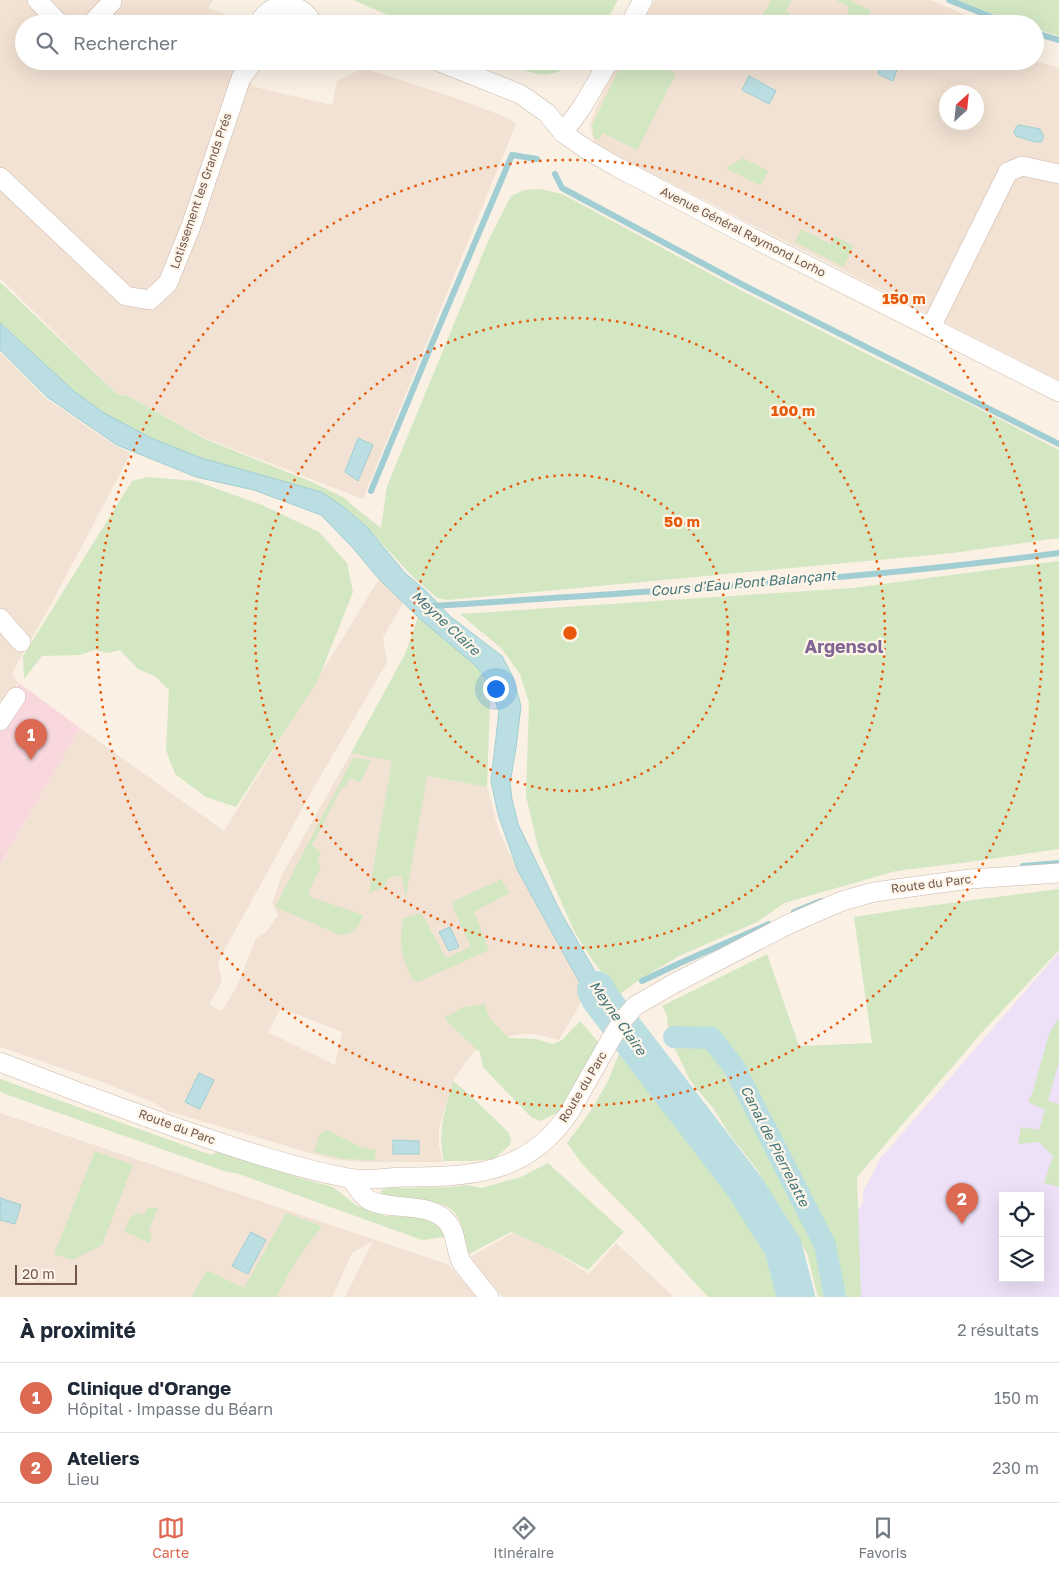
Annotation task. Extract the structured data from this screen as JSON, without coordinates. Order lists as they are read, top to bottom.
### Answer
{
  "streets": {
    "street": ["Lotissement les Grands Prés", "Avenue Général Raymond Lorho", "Route du Parc"]
  },
  "districts": ["Argensol"],
  "water": ["Cours d'Eau Pont Balançant", "Meyne Claire", "Canal de Pierrelatte"],
  "scale_bar": "20 m",
  "north": "top right",
  "page": {
    "search": "Rechercher",
    "pins": ["1", "2"],
    "scale": "20 m",
    "heading": ["À proximité", "2 résultats"],
    "list": [
      {
        "mark": "1",
        "name": "Clinique d'Orange",
        "note": "Hôpital · Impasse du Béarn",
        "value": "150 m"
      },
      {
        "mark": "2",
        "name": "Ateliers",
        "note": "Lieu",
        "value": "230 m"
      }
    ],
    "nav": ["Carte", "Itinéraire", "Favoris"]
  },
  "rings": ["150 m", "100 m", "50 m"]
}
